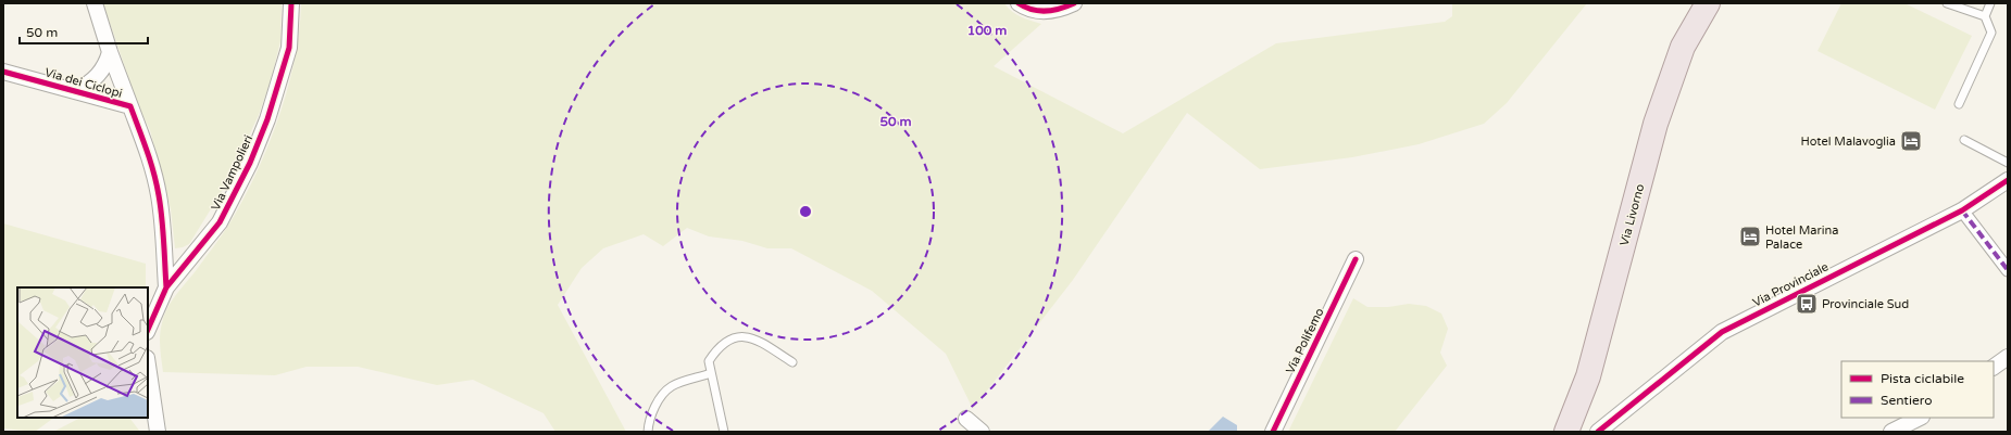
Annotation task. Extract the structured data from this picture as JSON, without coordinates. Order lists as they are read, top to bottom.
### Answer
{
  "streets": {
    "main road": ["Via Livorno"],
    "street": [
      "Via dei Ciclopi",
      "Via Vampolieri",
      "Via Provinciale",
      "Via Polifemo"
    ]
  },
  "crossings": [
    ["Via dei Ciclopi", "Via Vampolieri"]
  ],
  "places": {
    "hotel": ["Hotel Malavoglia", "Hotel Marina Palace"],
    "bus stop": ["Provinciale Sud"]
  },
  "legend": ["Pista ciclabile", "Sentiero"],
  "scale_bar": "50 m",
  "rings": ["100 m", "50 m"]
}
